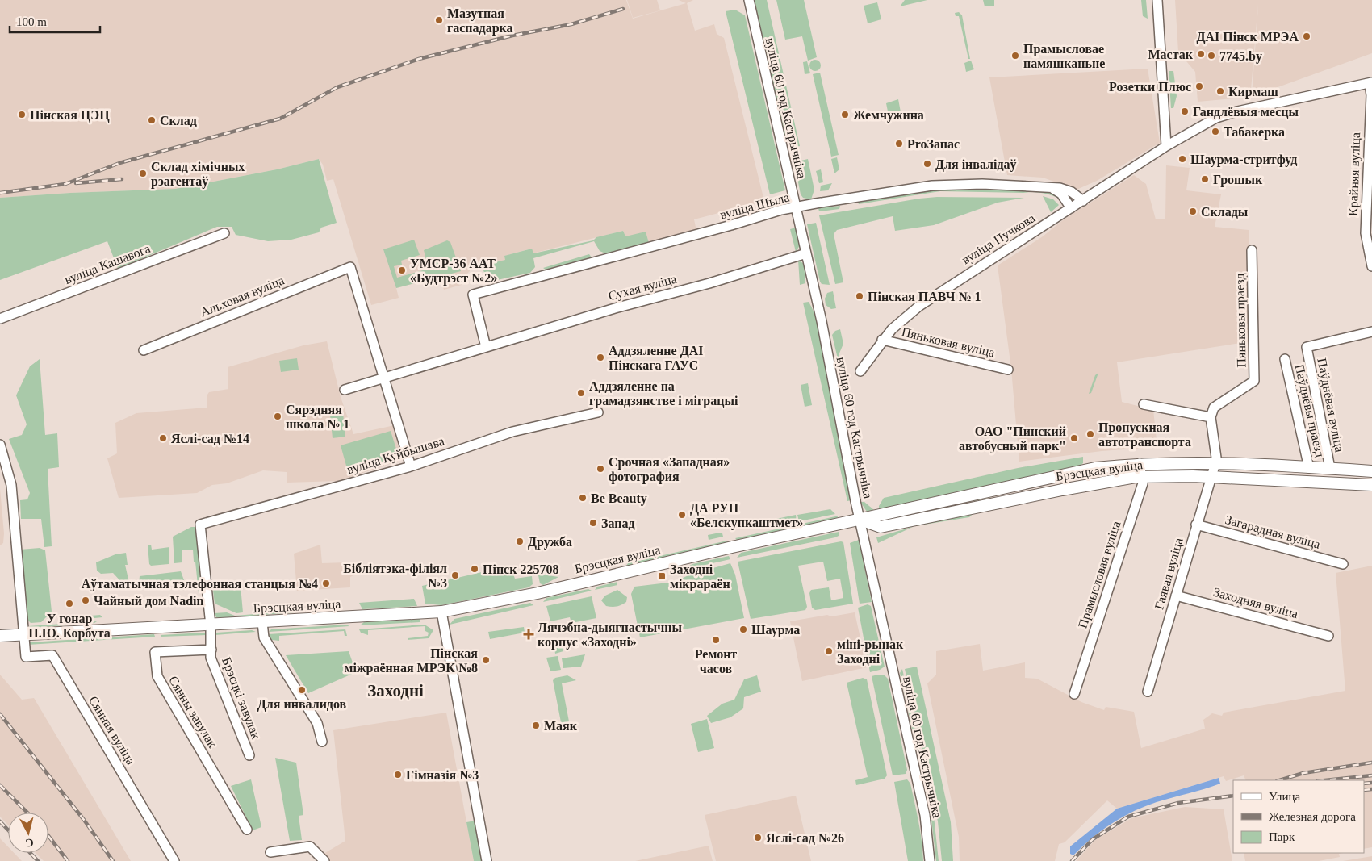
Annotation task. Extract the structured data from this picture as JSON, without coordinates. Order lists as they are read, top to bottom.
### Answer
{
  "streets": {
    "main road": ["Брэсцкая вуліца"],
    "street": [
      "вуліца 60 год Кастрычніка",
      "Крайняя вуліца",
      "вуліца Шыла",
      "вуліца Пучкова",
      "вуліца Кашавога",
      "Сухая вуліца",
      "Альховая вуліца",
      "Пяньковы праезд",
      "Пяньковая вуліца",
      "Паўднёвая вуліца",
      "Паўднёвы праезд",
      "вуліца Куйбышава",
      "Загарадная вуліца",
      "Гаявая вуліца",
      "Прамысловая вуліца",
      "Заходняя вуліца",
      "Брэсцкі завулак",
      "Сянны завулак",
      "Сянная вуліца"
    ]
  },
  "crossings": [
    ["вуліца 60 год Кастрычніка", "вуліца Шыла"],
    ["вуліца 60 год Кастрычніка", "Сухая вуліца"],
    ["вуліца 60 год Кастрычніка", "Брэсцкая вуліца"],
    ["Крайняя вуліца", "вуліца Пучкова"],
    ["вуліца Шыла", "вуліца Пучкова"],
    ["вуліца Шыла", "Сухая вуліца"],
    ["вуліца Пучкова", "Пяньковая вуліца"],
    ["Сухая вуліца", "Альховая вуліца"],
    ["Паўднёвая вуліца", "Брэсцкая вуліца"],
    ["Паўднёвы праезд", "Брэсцкая вуліца"],
    ["вуліца Куйбышава", "Брэсцкая вуліца"],
    ["вуліца Куйбышава", "Брэсцкі завулак"],
    ["Брэсцкая вуліца", "Гаявая вуліца"],
    ["Брэсцкая вуліца", "Прамысловая вуліца"],
    ["Брэсцкая вуліца", "Брэсцкі завулак"],
    ["Брэсцкая вуліца", "Сянная вуліца"],
    ["Загарадная вуліца", "Гаявая вуліца"],
    ["Гаявая вуліца", "Заходняя вуліца"],
    ["Брэсцкі завулак", "Сянны завулак"]
  ],
  "districts": ["Заходні"],
  "places": {
    "other": [
      "Мазутная гаспадарка",
      "ДАІ Пінск МРЭА",
      "Мастак",
      "Прамысловае памяшканьне",
      "7745.by",
      "Розетки Плюс",
      "Кирмаш",
      "Гандлёвыя месцы",
      "Пінская ЦЭЦ",
      "Жемчужина",
      "Склад",
      "Табакерка",
      "ProЗапас",
      "Шаурма-стритфуд",
      "Для інвалідаў",
      "Склад хімічных рэагентаў",
      "Грошык",
      "Склады",
      "УМСР-36 ААТ «Будтрэст №2»",
      "Пінская ПАВЧ № 1",
      "Аддзяленне ДАІ Пінскага ГАУС",
      "Аддзяленне па грамадзянстве і міграцыі",
      "Сярэдняя школа № 1",
      "Пропускная автотранспорта",
      "Яслі-сад №14",
      "ОАО \"Пинский автобусный парк\"",
      "Срочная «Западная» фотография",
      "Be Beauty",
      "ДА РУП «Белскупкаштмет»",
      "Запад",
      "Дружба",
      "Пінск 225708",
      "Бібліятэка-філіял №3",
      "Аўтаматычная тэлефонная станцыя №4",
      "Чайный дом Nadin",
      "У гонар П.Ю. Корбута",
      "Шаурма",
      "Ремонт часов",
      "міні-рынак Заходні",
      "Пінская міжраённая МРЭК №8",
      "Для инвалидов",
      "Маяк",
      "Гімназія №3",
      "Яслі-сад №26"
    ],
    "transit": ["Заходні мікрараён"],
    "health": ["Лячэбна-дыягнастычны корпус «Заходні»"]
  },
  "legend": ["Улица", "Железная дорога", "Парк"],
  "scale_bar": "100 m",
  "north": "bottom"
}
